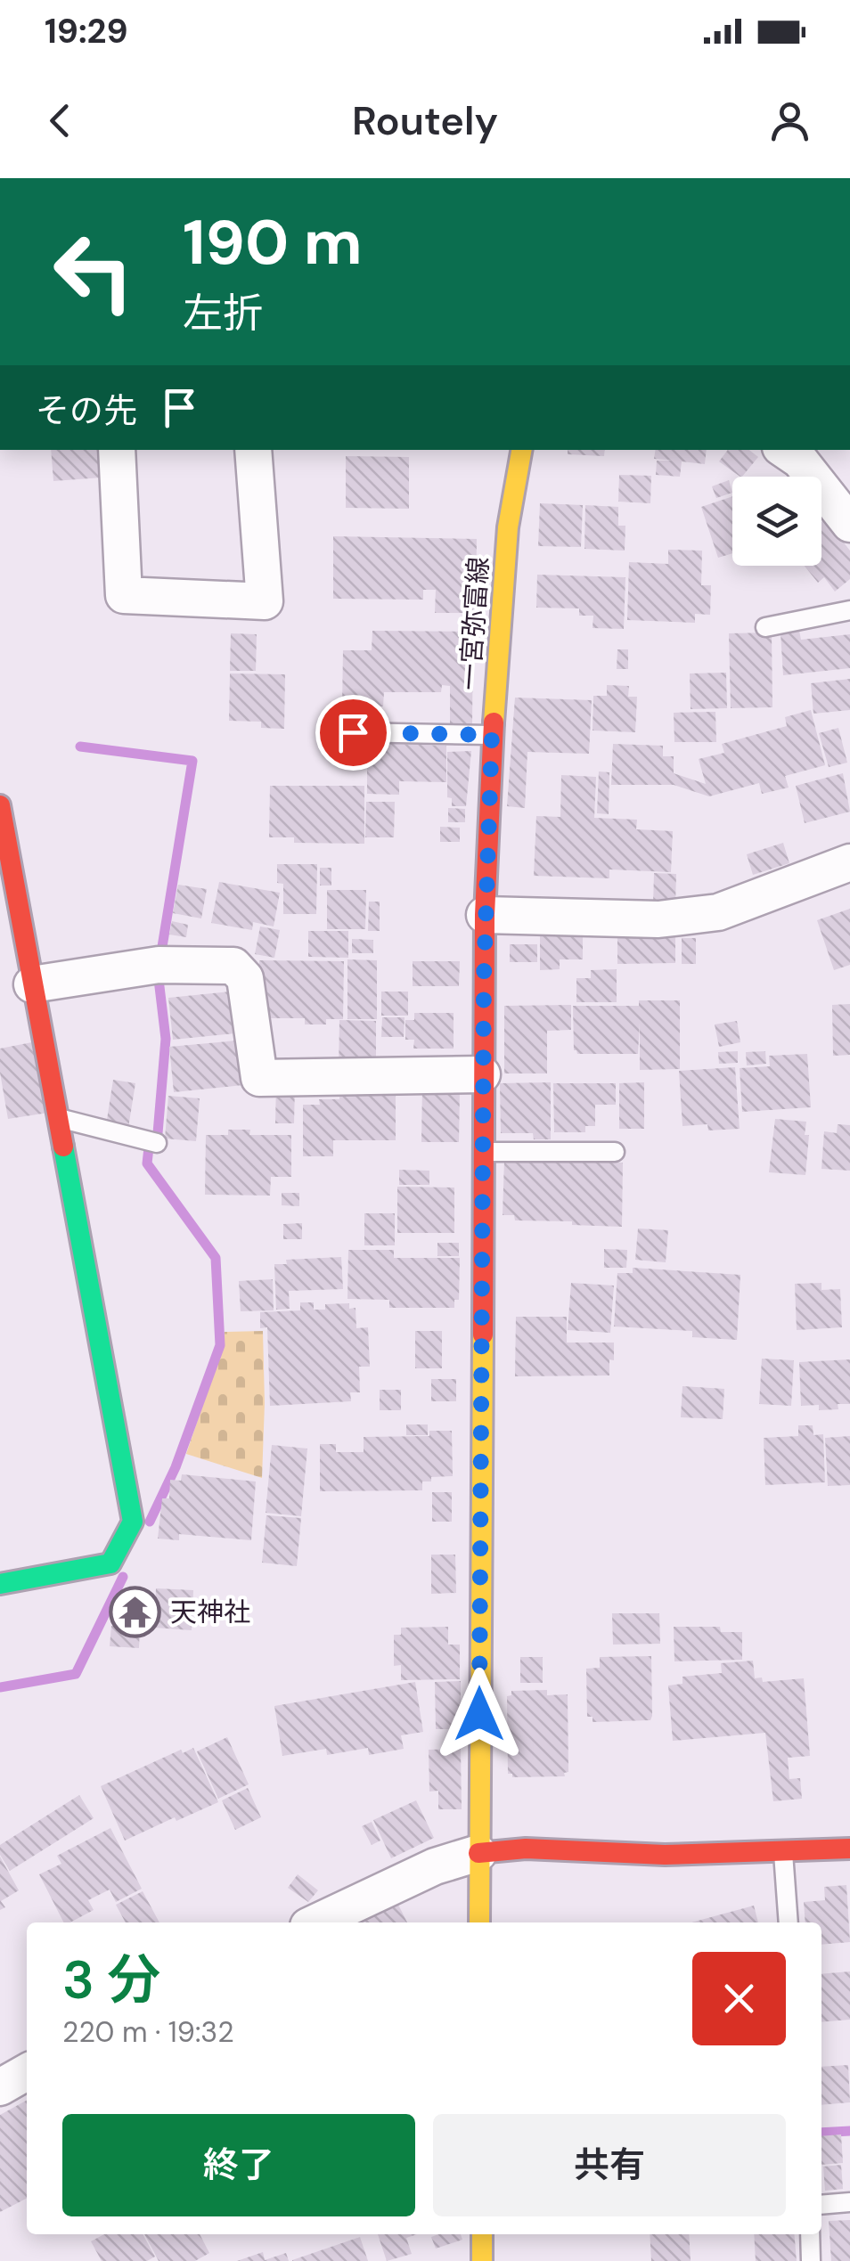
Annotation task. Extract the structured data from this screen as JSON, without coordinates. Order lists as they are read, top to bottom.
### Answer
{
  "streets": {
    "main road": ["一宮弥富線"]
  },
  "places": {
    "temple": ["天神社"]
  },
  "page": {
    "status": "19:29",
    "header": "Routely",
    "turn": ["190 m", "左折"],
    "then": "その先",
    "heading": ["3 分", "220 m · 19:32"],
    "buttons": ["終了", "共有"]
  }
}
